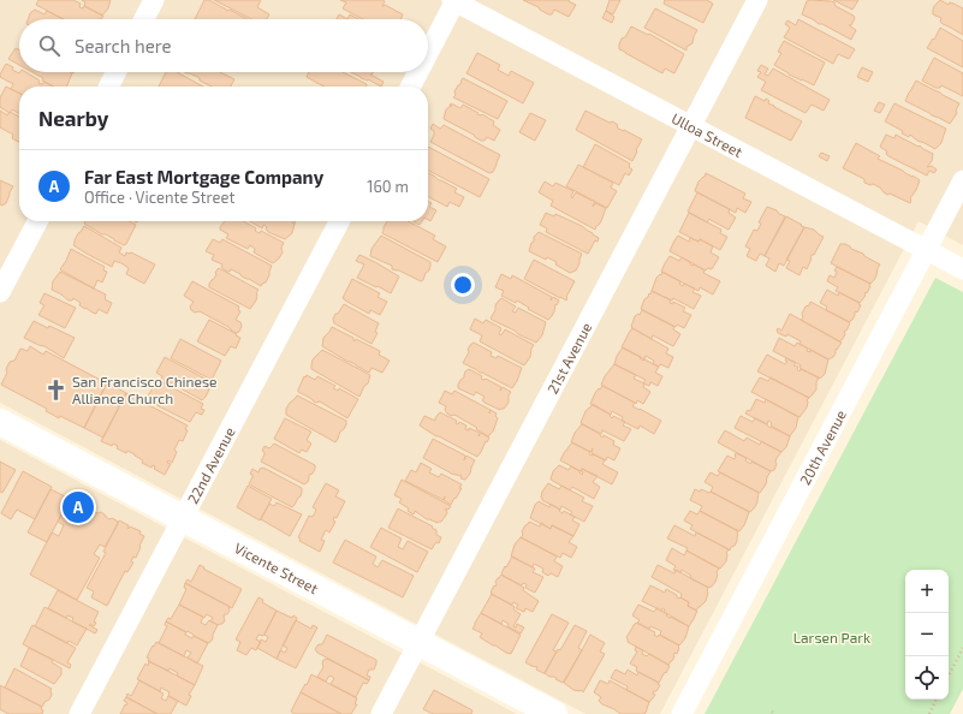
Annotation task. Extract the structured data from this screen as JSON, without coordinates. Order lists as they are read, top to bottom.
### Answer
{
  "streets": {
    "street": [
      "Ulloa Street",
      "21st Avenue",
      "20th Avenue",
      "22nd Avenue",
      "Vicente Street"
    ]
  },
  "crossings": [
    ["Ulloa Street", "21st Avenue"],
    ["Ulloa Street", "20th Avenue"],
    ["21st Avenue", "Vicente Street"],
    ["22nd Avenue", "Vicente Street"]
  ],
  "parks": ["Larsen Park"],
  "places": {
    "church": ["San Francisco Chinese Alliance Church"]
  },
  "page": {
    "search": "Search here",
    "heading": "Nearby",
    "list": [
      {
        "mark": "A",
        "name": "Far East Mortgage Company",
        "note": "Office · Vicente Street",
        "value": "160 m"
      }
    ],
    "pins": "A",
    "map_buttons": ["+", "−"]
  }
}
